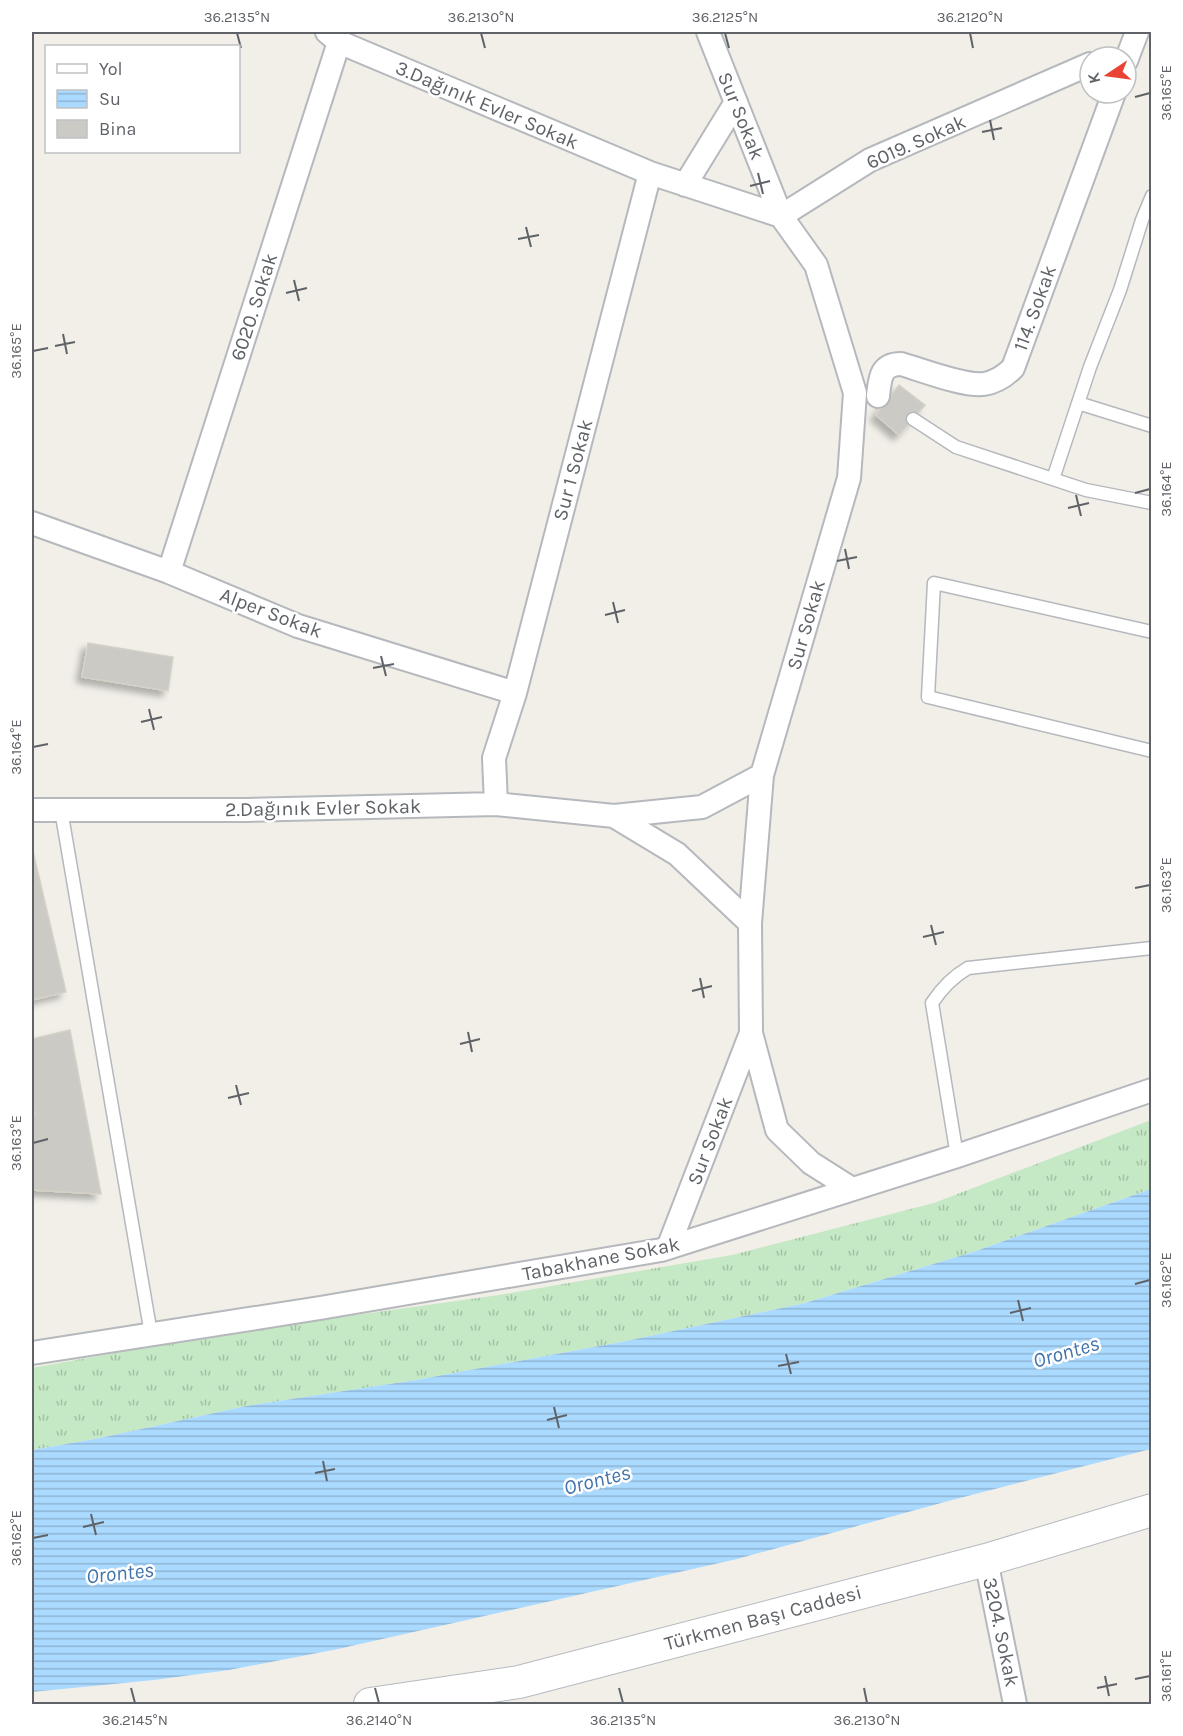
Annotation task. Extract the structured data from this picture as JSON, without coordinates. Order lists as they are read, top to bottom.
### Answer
{
  "streets": {
    "main road": ["Türkmen Başı Caddesi"],
    "street": [
      "3.Dağınık Evler Sokak",
      "Sur Sokak",
      "6019. Sokak",
      "6020. Sokak",
      "114. Sokak",
      "Sur 1 Sokak",
      "Alper Sokak",
      "2.Dağınık Evler Sokak",
      "Tabakhane Sokak",
      "3204. Sokak"
    ]
  },
  "crossings": [
    ["3.Dağınık Evler Sokak", "6020. Sokak"],
    ["3.Dağınık Evler Sokak", "Sur 1 Sokak"],
    ["Sur Sokak", "6019. Sokak"],
    ["Sur Sokak", "2.Dağınık Evler Sokak"],
    ["Sur Sokak", "Tabakhane Sokak"],
    ["6020. Sokak", "Alper Sokak"],
    ["Sur 1 Sokak", "Alper Sokak"],
    ["Sur 1 Sokak", "2.Dağınık Evler Sokak"],
    ["Türkmen Başı Caddesi", "3204. Sokak"]
  ],
  "water": ["Orontes"],
  "legend": ["Yol", "Su", "Bina"],
  "north": "left",
  "coordinates": [
    "36.2135°N",
    "36.2130°N",
    "36.2125°N",
    "36.2120°N",
    "36.165°E",
    "36.164°E",
    "36.163°E",
    "36.162°E",
    "36.161°E",
    "36.2145°N",
    "36.2140°N"
  ]
}
